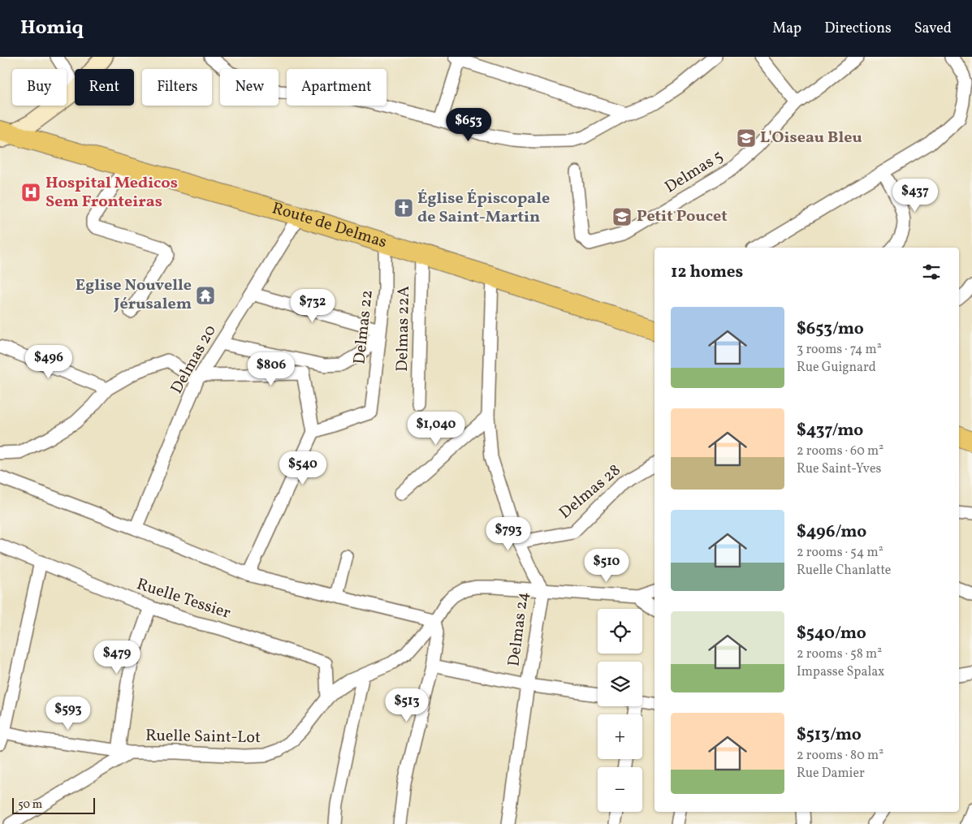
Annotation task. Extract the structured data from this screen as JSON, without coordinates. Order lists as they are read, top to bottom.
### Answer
{
  "streets": {
    "main road": ["Route de Delmas"],
    "street": [
      "Delmas 5",
      "Delmas 22",
      "Delmas 22A",
      "Delmas 20",
      "Delmas 28",
      "Ruelle Tessier",
      "Delmas 24",
      "Ruelle Saint-Lot"
    ]
  },
  "crossings": [
    ["Route de Delmas", "Delmas 22"],
    ["Route de Delmas", "Delmas 22A"],
    ["Route de Delmas", "Delmas 20"],
    ["Route de Delmas", "Delmas 24"],
    ["Delmas 28", "Delmas 24"],
    ["Ruelle Tessier", "Ruelle Saint-Lot"],
    ["Delmas 24", "Ruelle Saint-Lot"]
  ],
  "places": {
    "school or university": ["L'Oiseau Bleu", "Petit Poucet"],
    "hospital": ["Hospital Medicos Sem Fronteiras"],
    "church": ["Église Épiscopale de Saint-Martin"],
    "temple": ["Eglise Nouvelle Jérusalem"]
  },
  "scale_bar": "50 m",
  "page": {
    "header": "Homiq",
    "nav": ["Map", "Directions", "Saved"],
    "chip": [
      "Buy",
      "Rent",
      "Filters",
      "New",
      "Apartment"
    ],
    "price": [
      "$653",
      "$437",
      "$732",
      "$496",
      "$806",
      "$1,040",
      "$540",
      "$793",
      "$510",
      "$479",
      "$513",
      "$593"
    ],
    "heading": "12 homes",
    "list": [
      {
        "name": "$653/mo",
        "note": "3 rooms · 74 m² · Rue Guignard"
      },
      {
        "name": "$437/mo",
        "note": "2 rooms · 60 m² · Rue Saint-Yves"
      },
      {
        "name": "$496/mo",
        "note": "2 rooms · 54 m² · Ruelle Chanlatte"
      },
      {
        "name": "$540/mo",
        "note": "2 rooms · 58 m² · Impasse Spalax"
      },
      {
        "name": "$513/mo",
        "note": "2 rooms · 80 m² · Rue Damier"
      }
    ],
    "map_buttons": ["+", "−"],
    "scale": "50 m"
  }
}
